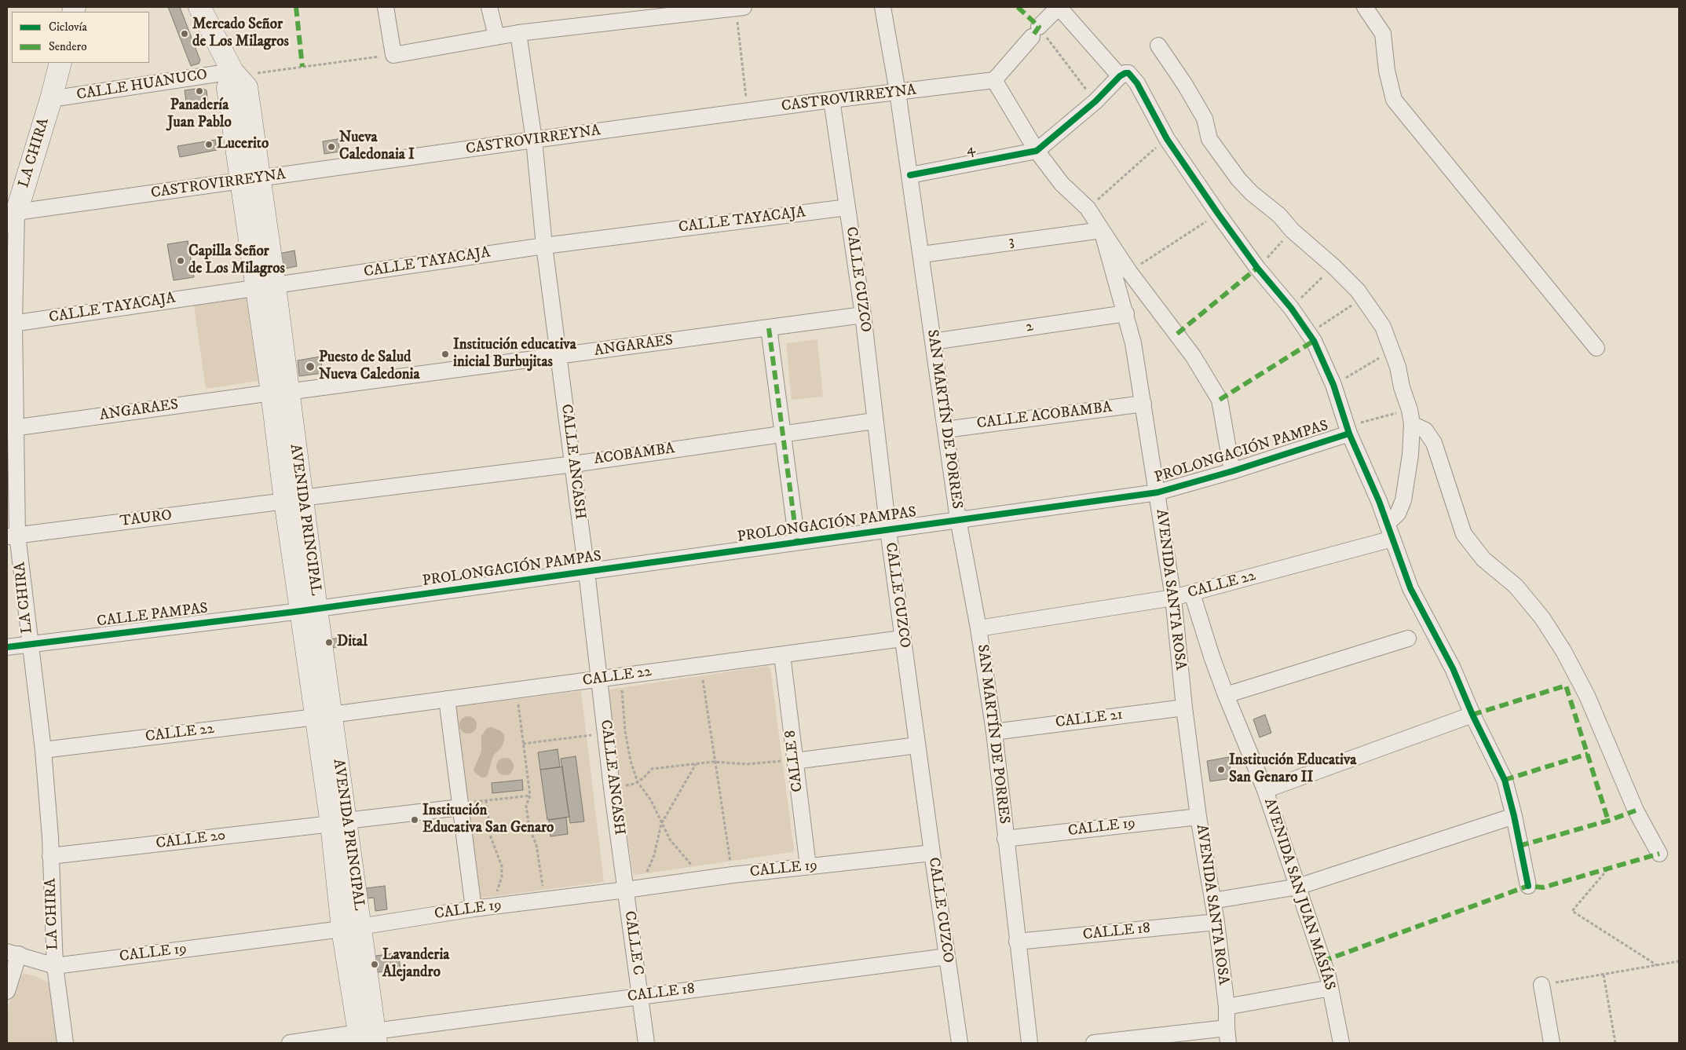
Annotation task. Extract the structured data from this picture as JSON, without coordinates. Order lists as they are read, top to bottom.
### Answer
{
  "streets": {
    "street": [
      "CALLE HUANUCO",
      "CASTROVIRREYNA",
      "4",
      "LA CHIRA",
      "CALLE TAYACAJA",
      "3",
      "CALLE CUZCO",
      "2",
      "ANGARAES",
      "CALLE ACOBAMBA",
      "SAN MARTÍN DE PORRES",
      "PROLONGACIÓN PAMPAS",
      "ACOBAMBA",
      "CALLE ANCASH",
      "TAURO",
      "AVENIDA PRINCIPAL",
      "CALLE 22",
      "AVENIDA SANTA ROSA",
      "CALLE PAMPAS",
      "CALLE 21",
      "CALLE 8",
      "CALLE 19",
      "CALLE 20",
      "AVENIDA SAN JUAN MASÍAS",
      "CALLE 18",
      "CALLE C"
    ]
  },
  "crossings": [
    ["CALLE HUANUCO", "LA CHIRA"],
    ["CALLE HUANUCO", "AVENIDA PRINCIPAL"],
    ["CASTROVIRREYNA", "LA CHIRA"],
    ["CASTROVIRREYNA", "CALLE CUZCO"],
    ["CASTROVIRREYNA", "SAN MARTÍN DE PORRES"],
    ["CASTROVIRREYNA", "CALLE ANCASH"],
    ["CASTROVIRREYNA", "AVENIDA PRINCIPAL"],
    ["CASTROVIRREYNA", "AVENIDA SANTA ROSA"],
    ["4", "SAN MARTÍN DE PORRES"],
    ["4", "AVENIDA SANTA ROSA"],
    ["LA CHIRA", "CALLE TAYACAJA"],
    ["LA CHIRA", "ANGARAES"],
    ["LA CHIRA", "TAURO"],
    ["LA CHIRA", "CALLE 22"],
    ["LA CHIRA", "CALLE PAMPAS"],
    ["LA CHIRA", "CALLE 19"],
    ["LA CHIRA", "CALLE 20"],
    ["CALLE TAYACAJA", "CALLE CUZCO"],
    ["CALLE TAYACAJA", "CALLE ANCASH"],
    ["CALLE TAYACAJA", "AVENIDA PRINCIPAL"],
    ["3", "SAN MARTÍN DE PORRES"],
    ["3", "AVENIDA SANTA ROSA"],
    ["CALLE CUZCO", "ANGARAES"],
    ["CALLE CUZCO", "PROLONGACIÓN PAMPAS"],
    ["CALLE CUZCO", "ACOBAMBA"],
    ["CALLE CUZCO", "CALLE 22"],
    ["CALLE CUZCO", "CALLE 19"],
    ["CALLE CUZCO", "CALLE 18"],
    ["2", "SAN MARTÍN DE PORRES"],
    ["2", "AVENIDA SANTA ROSA"],
    ["ANGARAES", "CALLE ANCASH"],
    ["ANGARAES", "AVENIDA PRINCIPAL"],
    ["CALLE ACOBAMBA", "SAN MARTÍN DE PORRES"],
    ["CALLE ACOBAMBA", "AVENIDA SANTA ROSA"],
    ["SAN MARTÍN DE PORRES", "PROLONGACIÓN PAMPAS"],
    ["SAN MARTÍN DE PORRES", "CALLE 22"],
    ["SAN MARTÍN DE PORRES", "CALLE 21"],
    ["SAN MARTÍN DE PORRES", "CALLE 19"],
    ["SAN MARTÍN DE PORRES", "CALLE 18"],
    ["PROLONGACIÓN PAMPAS", "CALLE ANCASH"],
    ["PROLONGACIÓN PAMPAS", "AVENIDA PRINCIPAL"],
    ["PROLONGACIÓN PAMPAS", "AVENIDA SANTA ROSA"],
    ["PROLONGACIÓN PAMPAS", "CALLE PAMPAS"],
    ["ACOBAMBA", "CALLE ANCASH"],
    ["ACOBAMBA", "TAURO"],
    ["ACOBAMBA", "AVENIDA PRINCIPAL"],
    ["CALLE ANCASH", "CALLE 22"],
    ["CALLE ANCASH", "CALLE 19"],
    ["CALLE ANCASH", "CALLE C"],
    ["TAURO", "AVENIDA PRINCIPAL"],
    ["AVENIDA PRINCIPAL", "CALLE 22"],
    ["AVENIDA PRINCIPAL", "CALLE PAMPAS"],
    ["AVENIDA PRINCIPAL", "CALLE 19"],
    ["AVENIDA PRINCIPAL", "CALLE 20"],
    ["AVENIDA PRINCIPAL", "CALLE 18"],
    ["CALLE 22", "AVENIDA SANTA ROSA"],
    ["CALLE 22", "CALLE 8"],
    ["CALLE 22", "AVENIDA SAN JUAN MASÍAS"],
    ["AVENIDA SANTA ROSA", "CALLE 21"],
    ["AVENIDA SANTA ROSA", "CALLE 19"],
    ["AVENIDA SANTA ROSA", "CALLE 18"],
    ["CALLE 8", "CALLE 19"],
    ["CALLE 19", "CALLE C"],
    ["CALLE 18", "CALLE C"]
  ],
  "places": [
    "Mercado Señor de Los Milagros",
    "Panadería Juan Pablo",
    "Lucerito",
    "Nueva Caledonaia I",
    "Capilla Señor de Los Milagros",
    "Institución educativa inicial Burbujitas",
    "Puesto de Salud Nueva Caledonia",
    "Dital",
    "Institución Educativa San Genaro II",
    "Institución Educativa San Genaro",
    "Lavanderia Alejandro"
  ],
  "legend": ["Ciclovía", "Sendero"]
}
